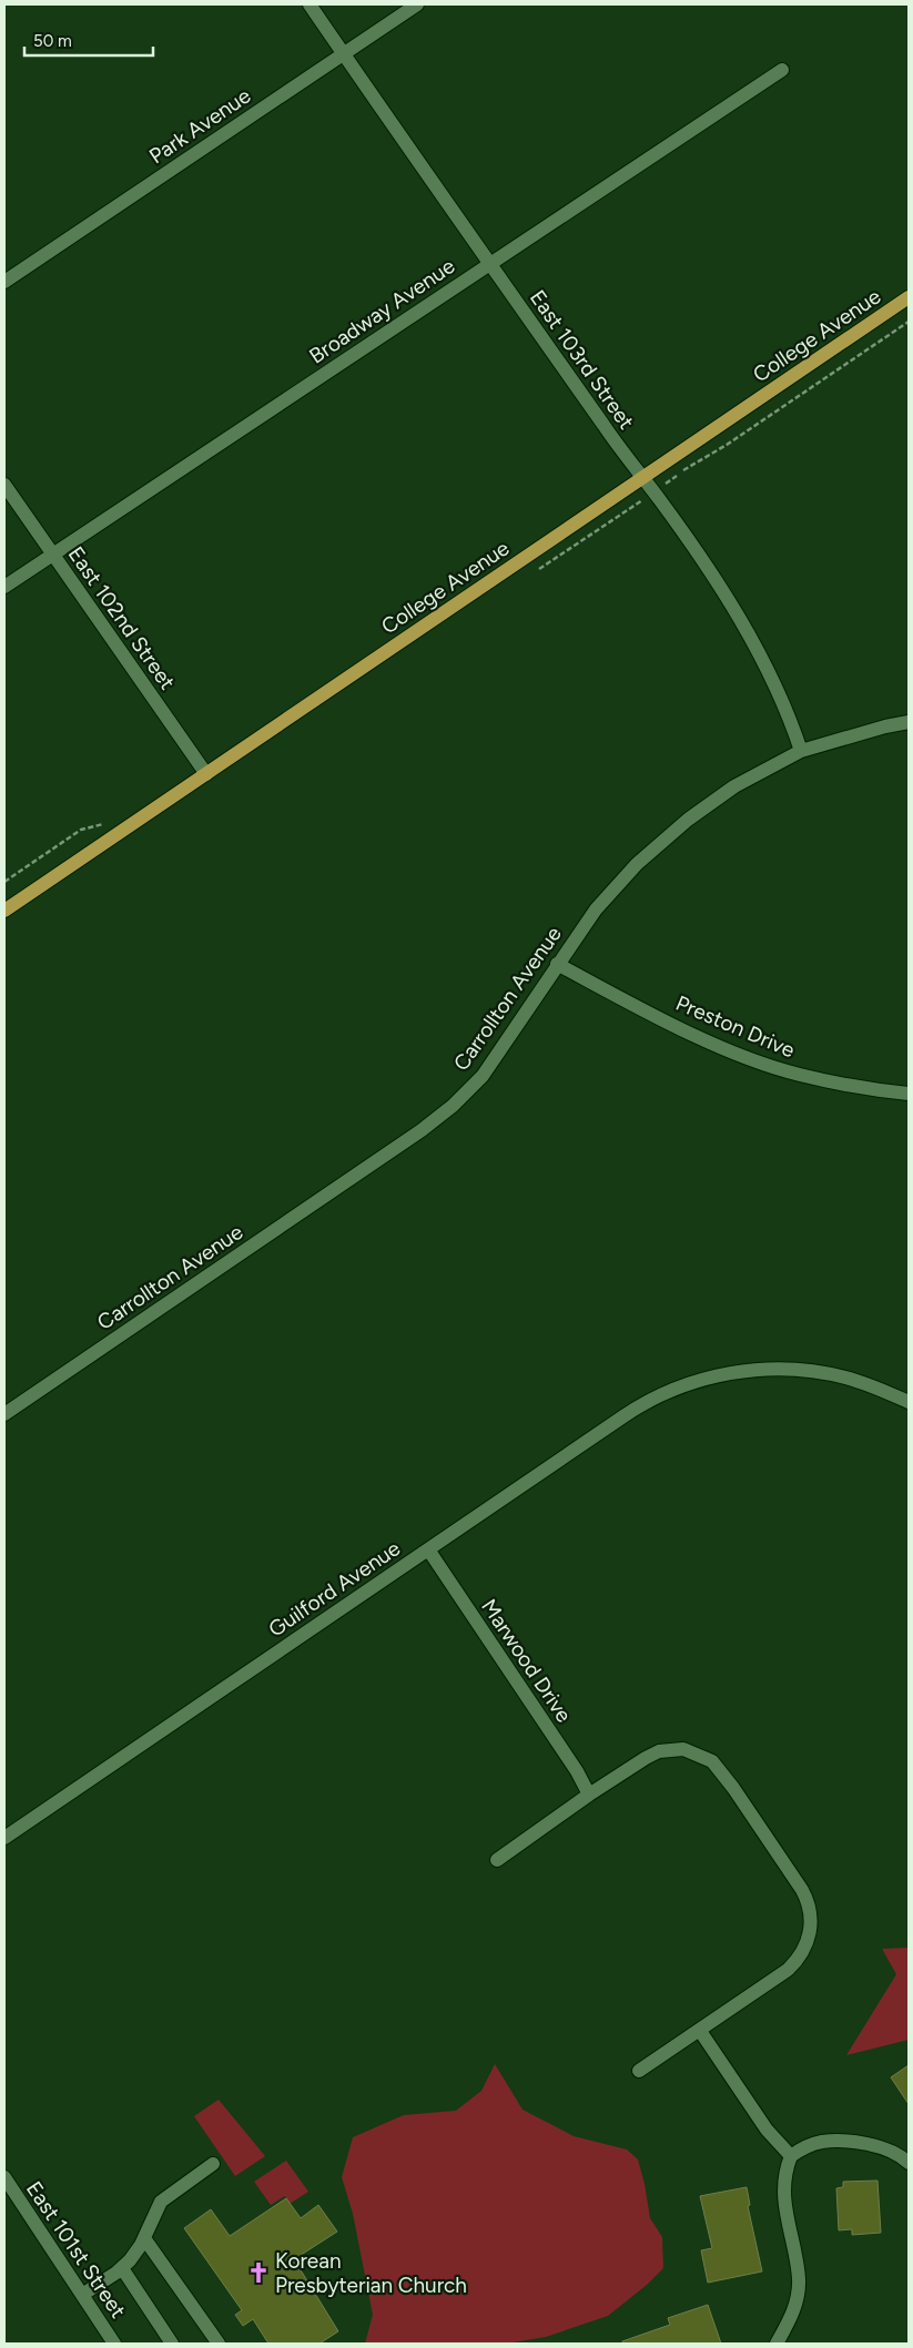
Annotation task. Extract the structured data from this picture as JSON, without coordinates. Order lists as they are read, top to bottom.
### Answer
{
  "streets": {
    "main road": ["College Avenue"],
    "street": [
      "Park Avenue",
      "Broadway Avenue",
      "East 103rd Street",
      "East 102nd Street",
      "Carrollton Avenue",
      "Preston Drive",
      "Guilford Avenue",
      "Marwood Drive",
      "East 101st Street"
    ]
  },
  "crossings": [
    ["Park Avenue", "East 103rd Street"],
    ["Broadway Avenue", "East 103rd Street"],
    ["Broadway Avenue", "East 102nd Street"],
    ["College Avenue", "East 103rd Street"],
    ["College Avenue", "East 102nd Street"],
    ["East 103rd Street", "Carrollton Avenue"],
    ["Carrollton Avenue", "Preston Drive"],
    ["Guilford Avenue", "Marwood Drive"]
  ],
  "places": {
    "church": ["Korean Presbyterian Church"]
  },
  "scale_bar": "50 m"
}
